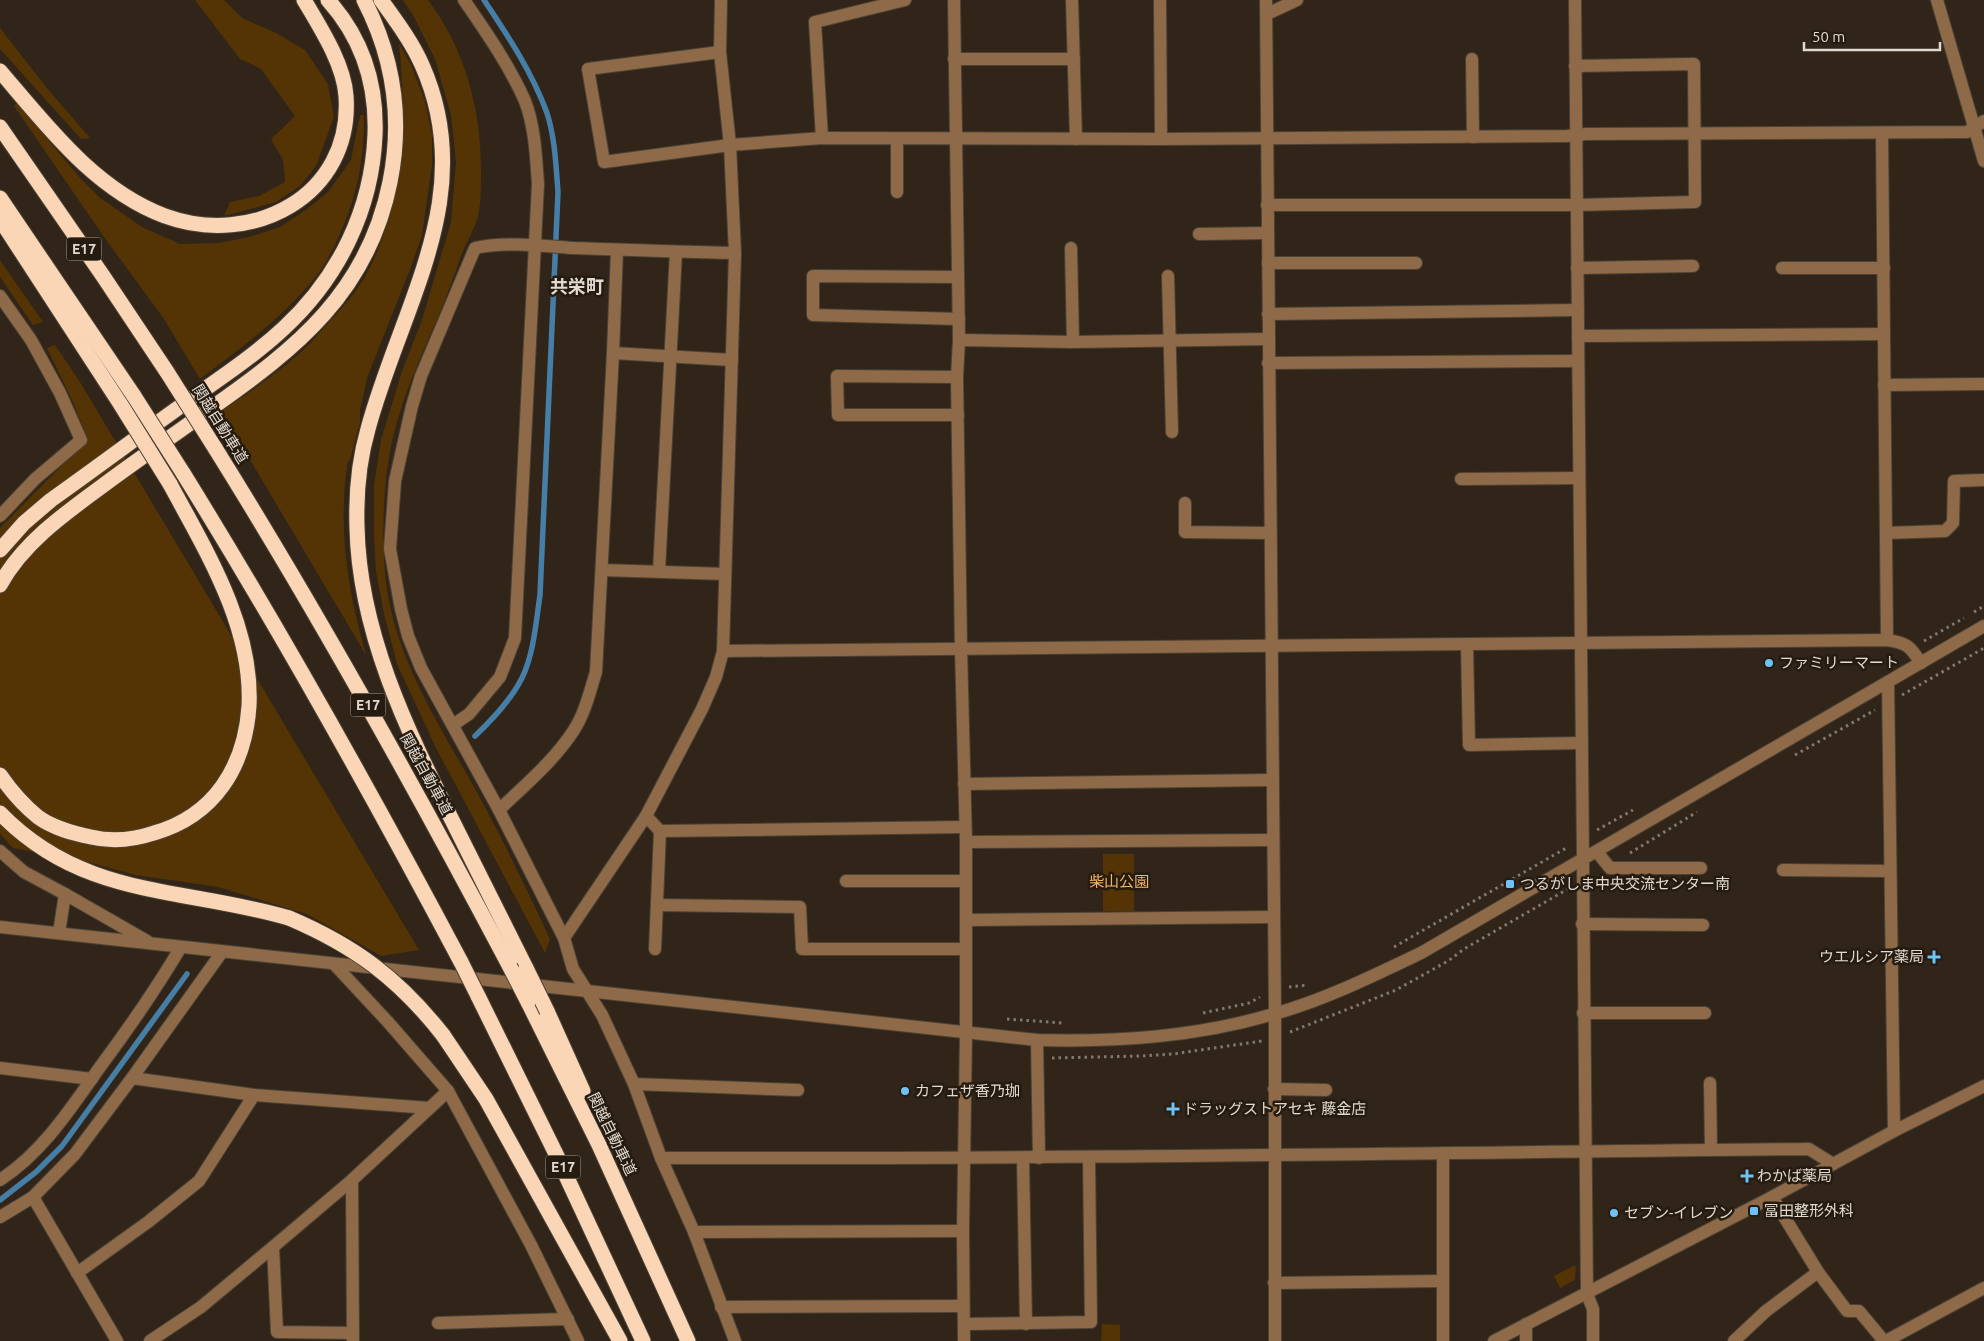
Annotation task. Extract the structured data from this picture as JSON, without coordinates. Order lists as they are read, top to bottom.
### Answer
{
  "streets": {
    "highway": ["E17", "関越自動車道"]
  },
  "districts": ["共栄町"],
  "parks": ["柴山公園"],
  "places": {
    "other": ["ファミリーマート", "カフェザ香乃珈", "セブン-イレブン"],
    "transit": ["つるがしま中央交流センター南", "冨田整形外科"],
    "health": ["ウエルシア薬局", "ドラッグストアセキ 藤金店", "わかば薬局"]
  },
  "scale_bar": "50 m"
}
